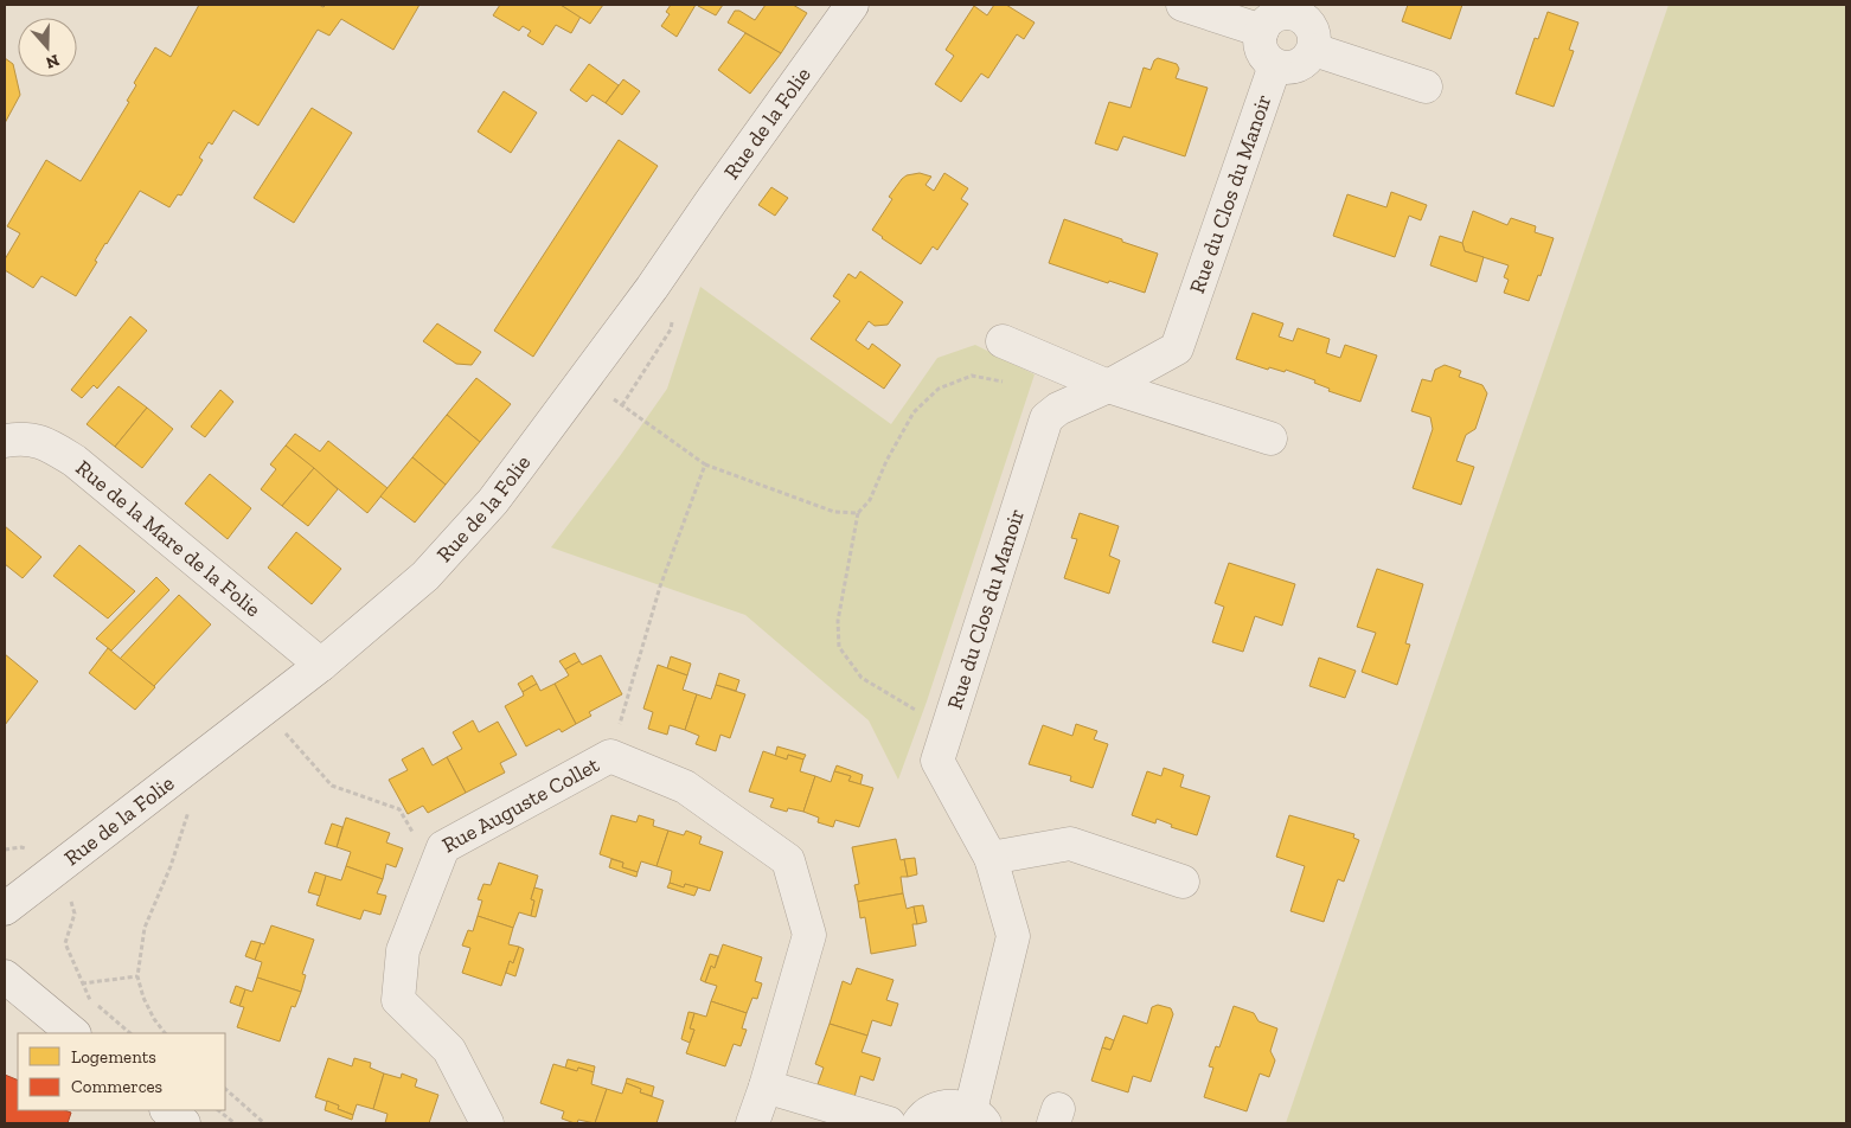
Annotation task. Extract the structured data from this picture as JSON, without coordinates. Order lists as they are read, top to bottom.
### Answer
{
  "streets": {
    "street": [
      "Rue de la Folie",
      "Rue du Clos du Manoir",
      "Rue de la Mare de la Folie",
      "Rue Auguste Collet"
    ]
  },
  "crossings": [
    ["Rue de la Folie", "Rue de la Mare de la Folie"]
  ],
  "legend": ["Logements", "Commerces"],
  "north": "bottom"
}
